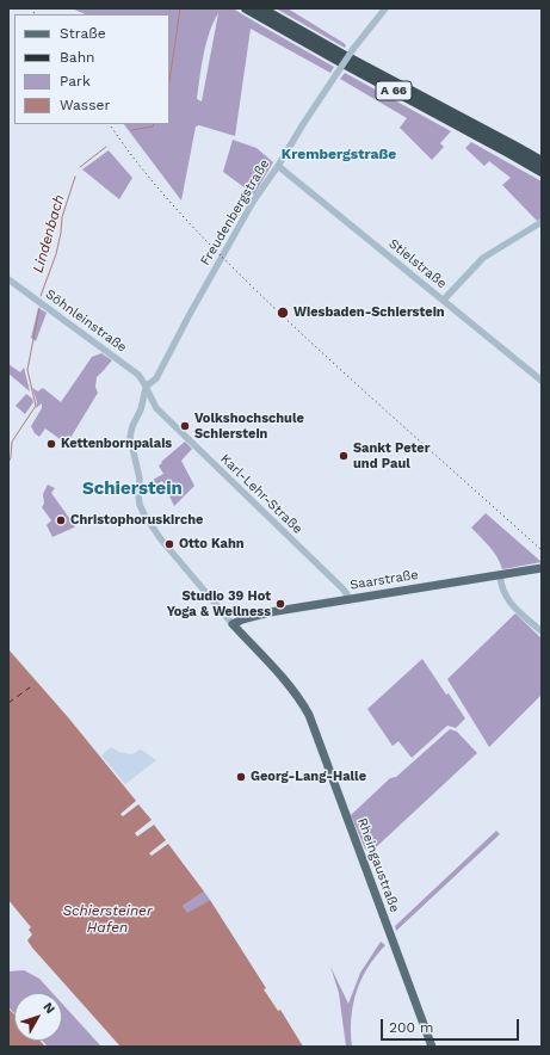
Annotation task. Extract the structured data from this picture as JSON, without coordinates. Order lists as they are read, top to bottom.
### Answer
{
  "streets": {
    "highway": ["A 66"],
    "main road": ["Saarstraße", "Rheingaustraße"],
    "street": [
      "Freudenbergstraße",
      "Stielstraße",
      "Söhnleinstraße",
      "Karl-Lehr-Straße"
    ]
  },
  "crossings": [
    ["Freudenbergstraße", "Stielstraße"],
    ["Freudenbergstraße", "Söhnleinstraße"],
    ["Freudenbergstraße", "Karl-Lehr-Straße"],
    ["Söhnleinstraße", "Karl-Lehr-Straße"],
    ["Karl-Lehr-Straße", "Saarstraße"],
    ["Saarstraße", "Rheingaustraße"]
  ],
  "districts": ["Krembergstraße", "Schierstein"],
  "water": ["Lindenbach", "Schiersteiner Hafen"],
  "places": [
    "Wiesbaden-Schierstein",
    "Volkshochschule Schierstein",
    "Kettenbornpalais",
    "Sankt Peter und Paul",
    "Christophoruskirche",
    "Otto Kahn",
    "Studio 39 Hot Yoga & Wellness",
    "Georg-Lang-Halle"
  ],
  "legend": [
    "Straße",
    "Bahn",
    "Park",
    "Wasser"
  ],
  "scale_bar": "200 m",
  "north": "top right"
}
